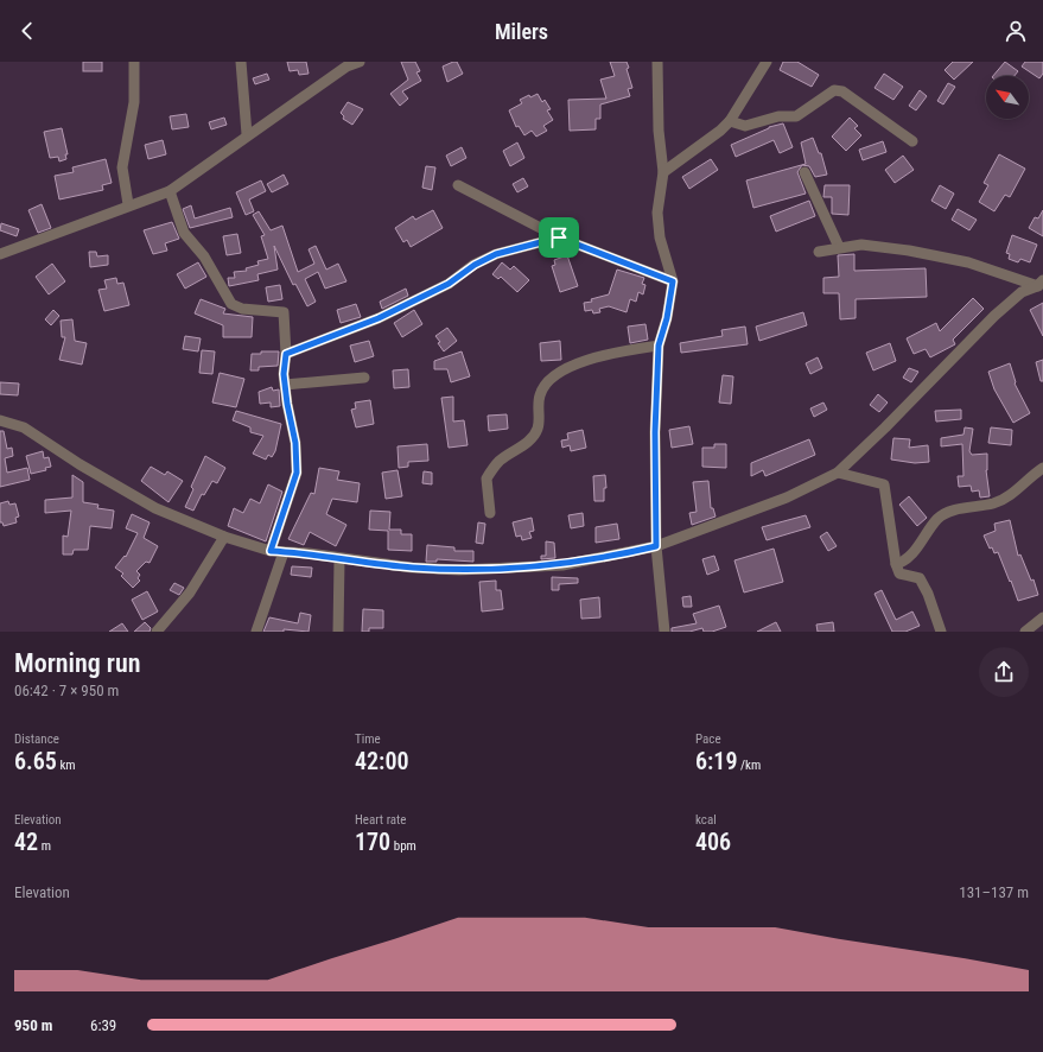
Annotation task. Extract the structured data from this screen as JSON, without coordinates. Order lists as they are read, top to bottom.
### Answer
{
  "north": "top left",
  "page": {
    "header": "Milers",
    "heading": ["Morning run", "06:42 · 7 × 950 m"],
    "stats": [
      ["Distance", "6.65 km"],
      ["Time", "42:00"],
      ["Pace", "6:19 /km"],
      ["Elevation", "42 m"],
      ["Heart rate", "170 bpm"],
      ["kcal", "406"]
    ],
    "chart": ["Elevation", "131–137 m"],
    "list": [
      {
        "name": "950 m",
        "note": "6:39"
      }
    ]
  }
}
